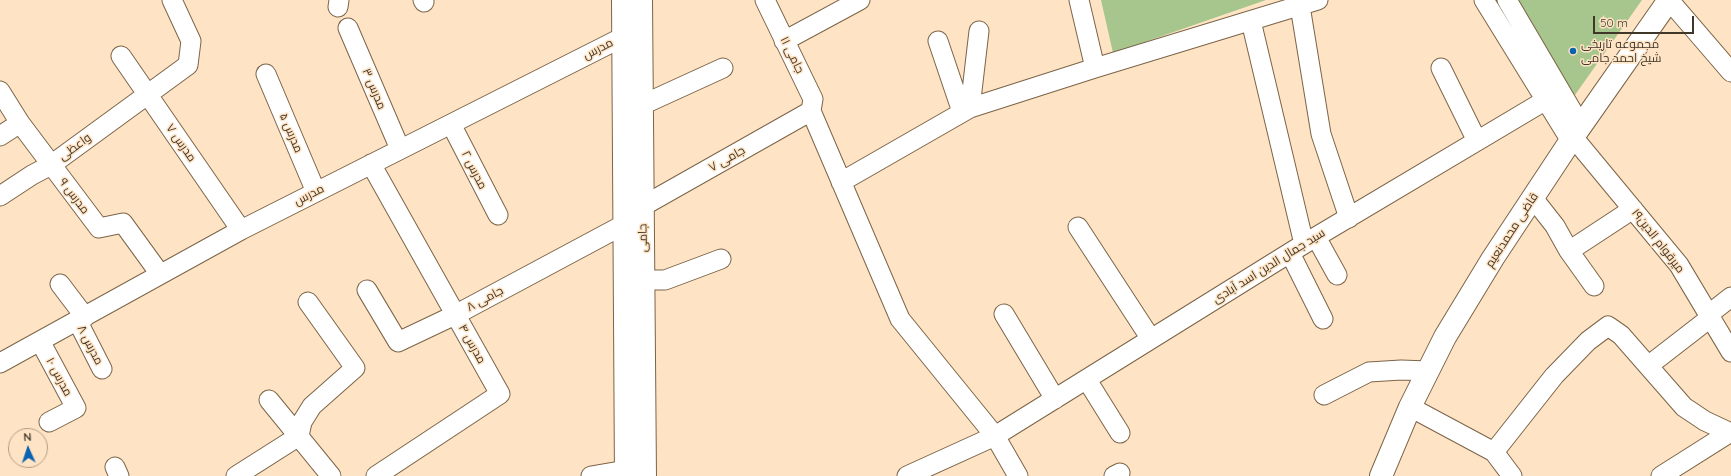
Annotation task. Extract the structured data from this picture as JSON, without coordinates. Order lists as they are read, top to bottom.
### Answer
{
  "streets": {
    "main road": ["قاضی محمدنعیم", "جامی"],
    "street": [
      "مدرس",
      "جامی ۱۱",
      "مدرس ۳",
      "مدرس ۵",
      "مدرس ۷",
      "واعظی",
      "جامی ۷",
      "مدرس ۲",
      "مدرس ۹",
      "میرقوام الدین۱۹",
      "سید جمال الدین اسد آبادی",
      "جامی ۸",
      "مدرس ۴",
      "مدرس ۸",
      "مدرس ۱۰"
    ]
  },
  "crossings": [
    ["مدرس", "مدرس ۳"],
    ["مدرس", "مدرس ۵"],
    ["مدرس", "مدرس ۷"],
    ["مدرس", "مدرس ۲"],
    ["مدرس", "مدرس ۹"],
    ["مدرس", "جامی"],
    ["مدرس", "مدرس ۴"],
    ["مدرس", "مدرس ۸"],
    ["مدرس", "مدرس ۱۰"],
    ["جامی ۱۱", "جامی ۷"],
    ["جامی ۱۱", "سید جمال الدین اسد آبادی"],
    ["مدرس ۷", "واعظی"],
    ["واعظی", "مدرس ۹"],
    ["جامی ۷", "جامی"],
    ["قاضی محمدنعیم", "میرقوام الدین۱۹"],
    ["جامی", "جامی ۸"],
    ["جامی ۸", "مدرس ۴"]
  ],
  "places": ["مجموعه تاریخی شیخ احمد جامی"],
  "scale_bar": "50 m",
  "north": "top"
}
